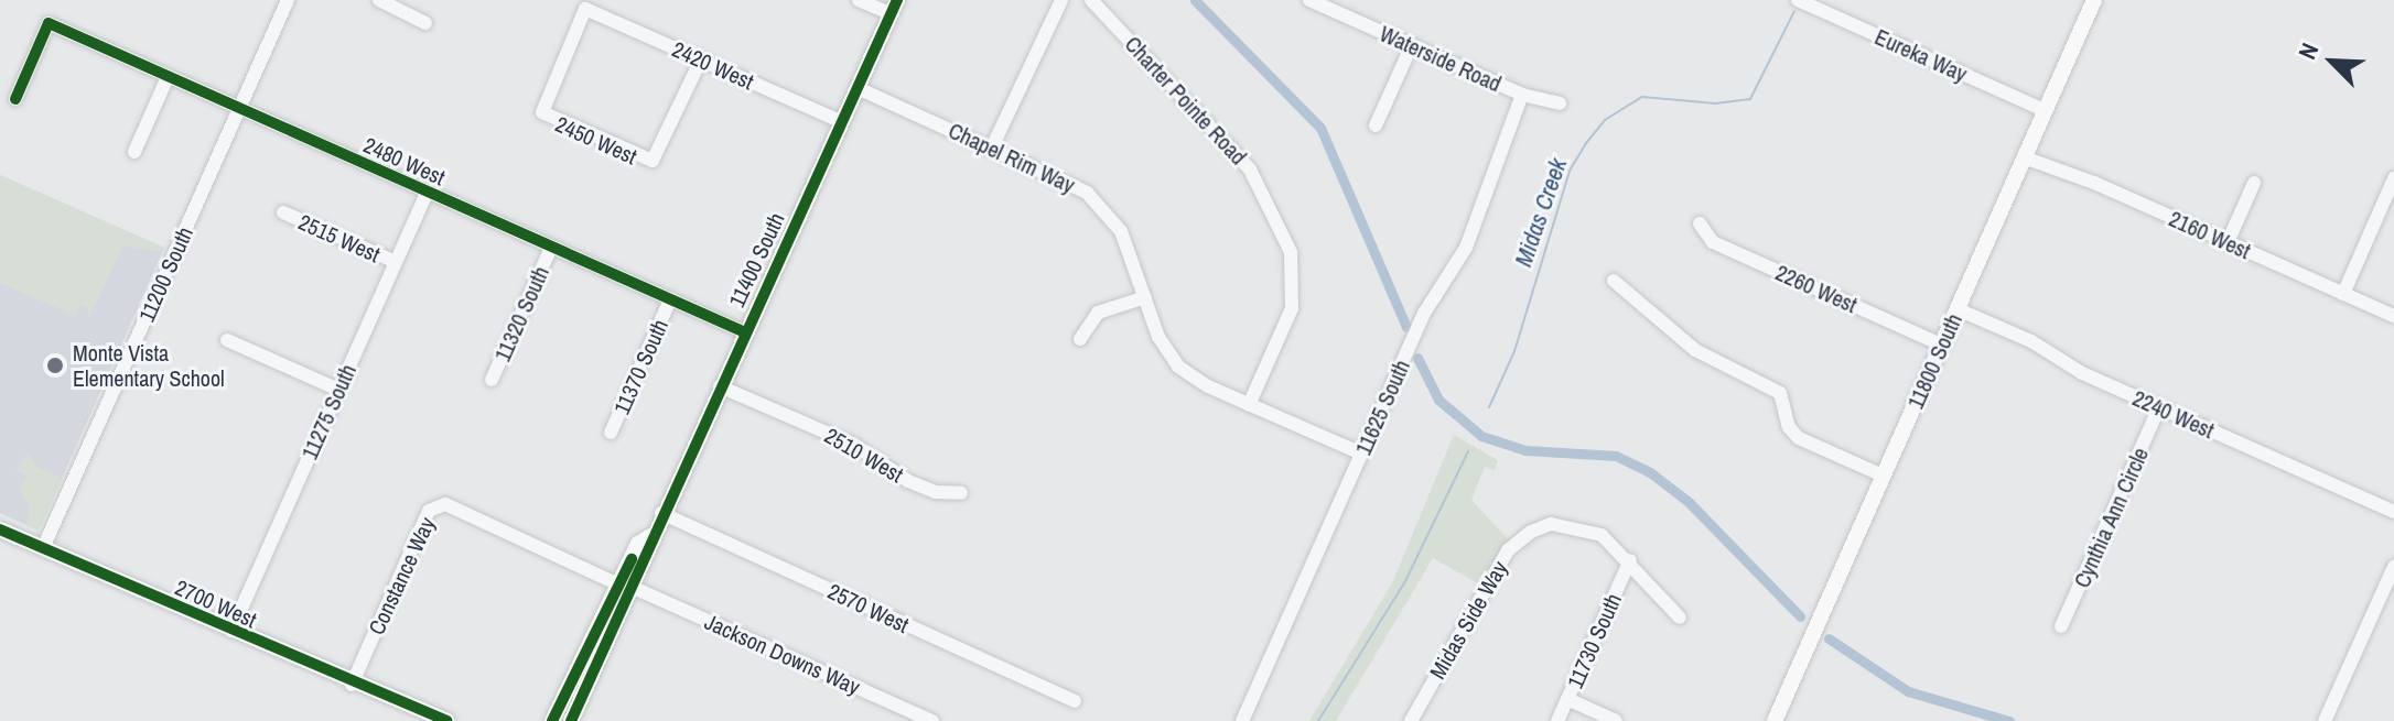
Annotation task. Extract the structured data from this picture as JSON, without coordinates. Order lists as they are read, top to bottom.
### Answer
{
  "streets": {
    "main road": ["11400 South", "11800 South", "2700 West"],
    "street": [
      "Eureka Way",
      "Waterside Road",
      "2420 West",
      "Charter Pointe Road",
      "2450 West",
      "Chapel Rim Way",
      "2480 West",
      "2160 West",
      "2515 West",
      "11200 South",
      "2260 West",
      "11320 South",
      "11370 South",
      "11625 South",
      "11275 South",
      "2240 West",
      "2510 West",
      "Cynthia Ann Circle",
      "Constance Way",
      "2570 West",
      "Midas Side Way",
      "11730 South",
      "Jackson Downs Way"
    ]
  },
  "crossings": [
    ["Eureka Way", "11800 South"],
    ["Waterside Road", "11625 South"],
    ["2420 West", "2450 West"],
    ["2420 West", "11400 South"],
    ["Charter Pointe Road", "Chapel Rim Way"],
    ["Chapel Rim Way", "11400 South"],
    ["Chapel Rim Way", "11625 South"],
    ["2480 West", "11400 South"],
    ["2480 West", "11200 South"],
    ["2480 West", "11320 South"],
    ["2480 West", "11370 South"],
    ["2480 West", "11275 South"],
    ["2160 West", "11800 South"],
    ["2515 West", "11275 South"],
    ["11400 South", "2510 West"],
    ["11400 South", "Constance Way"],
    ["11400 South", "2570 West"],
    ["11400 South", "Jackson Downs Way"],
    ["11200 South", "2700 West"],
    ["2260 West", "11800 South"],
    ["11800 South", "2240 West"],
    ["11275 South", "2700 West"],
    ["2240 West", "Cynthia Ann Circle"],
    ["Constance Way", "2700 West"],
    ["Constance Way", "Jackson Downs Way"],
    ["Midas Side Way", "11730 South"]
  ],
  "water": ["Midas Creek"],
  "places": ["Monte Vista Elementary School"],
  "north": "top left"
}
